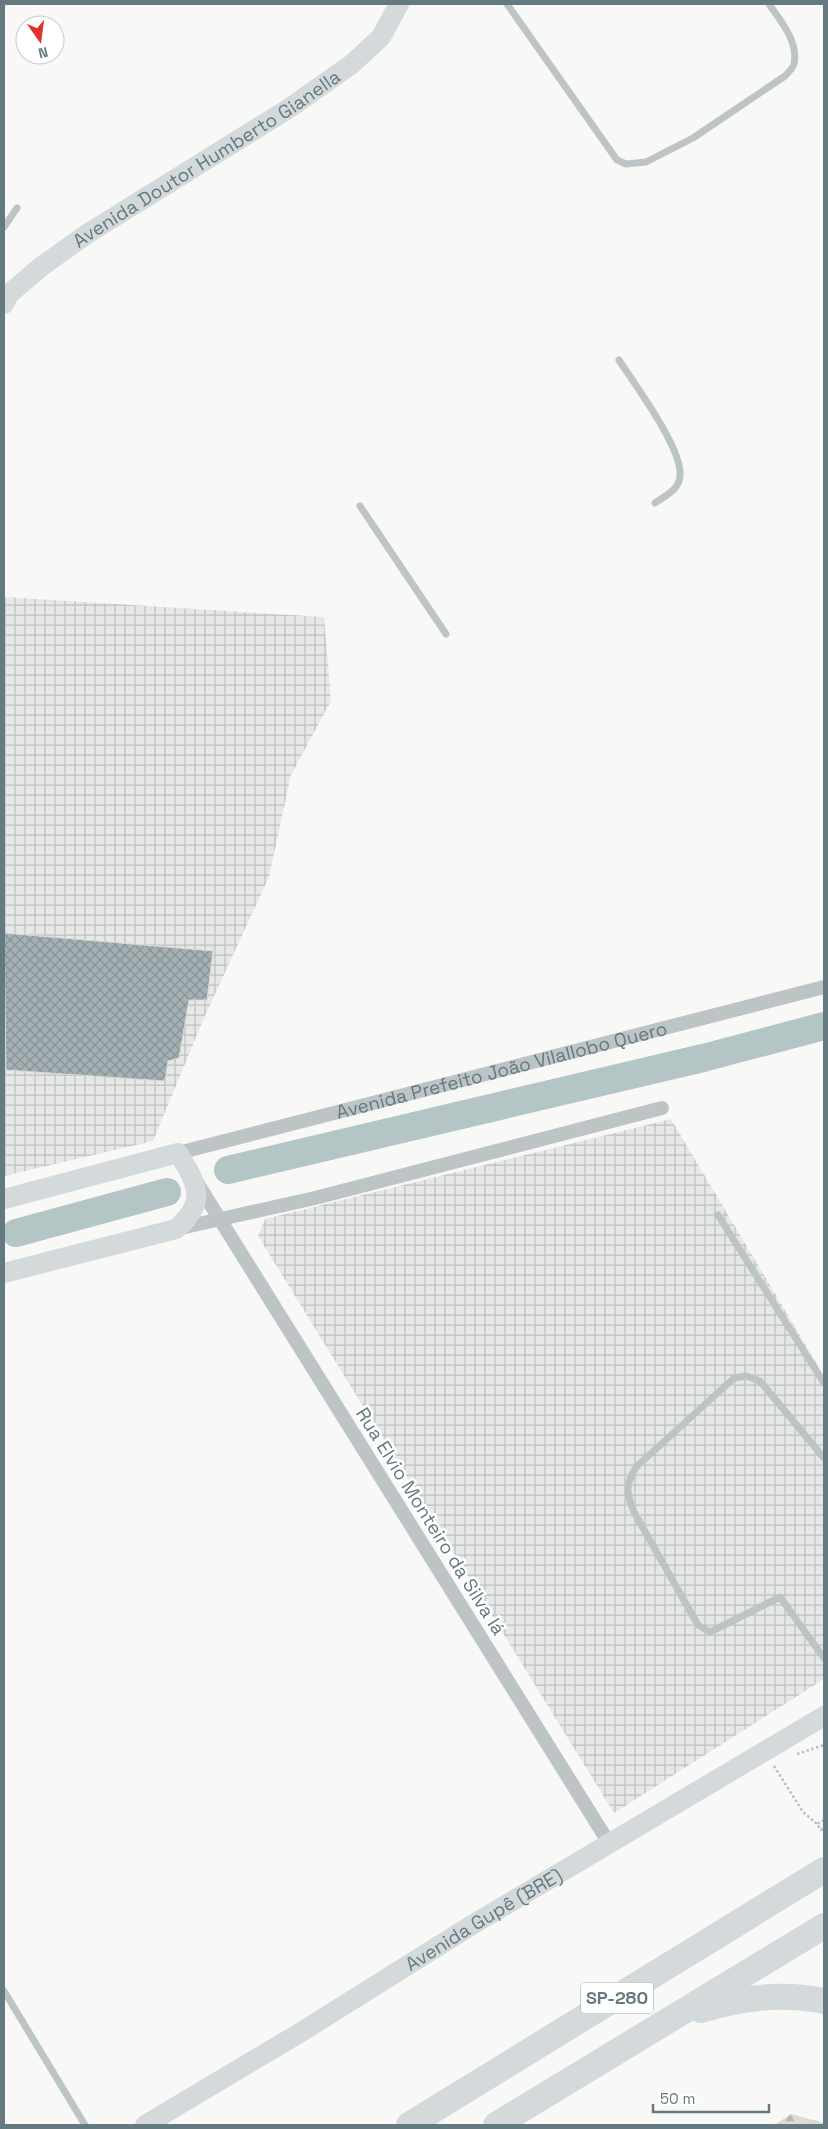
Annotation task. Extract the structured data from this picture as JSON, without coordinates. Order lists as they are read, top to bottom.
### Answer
{
  "streets": {
    "highway": ["SP-280"],
    "main road": ["Avenida Doutor Humberto Gianella", "Avenida Prefeito João Vilallobo Quero", "Avenida Gupê (BRE)"],
    "street": ["Rua Elvio Monteiro da Silva Iá"]
  },
  "crossings": [
    ["Rua Elvio Monteiro da Silva Iá", "Avenida Gupê (BRE)"]
  ],
  "scale_bar": "50 m",
  "north": "bottom"
}
